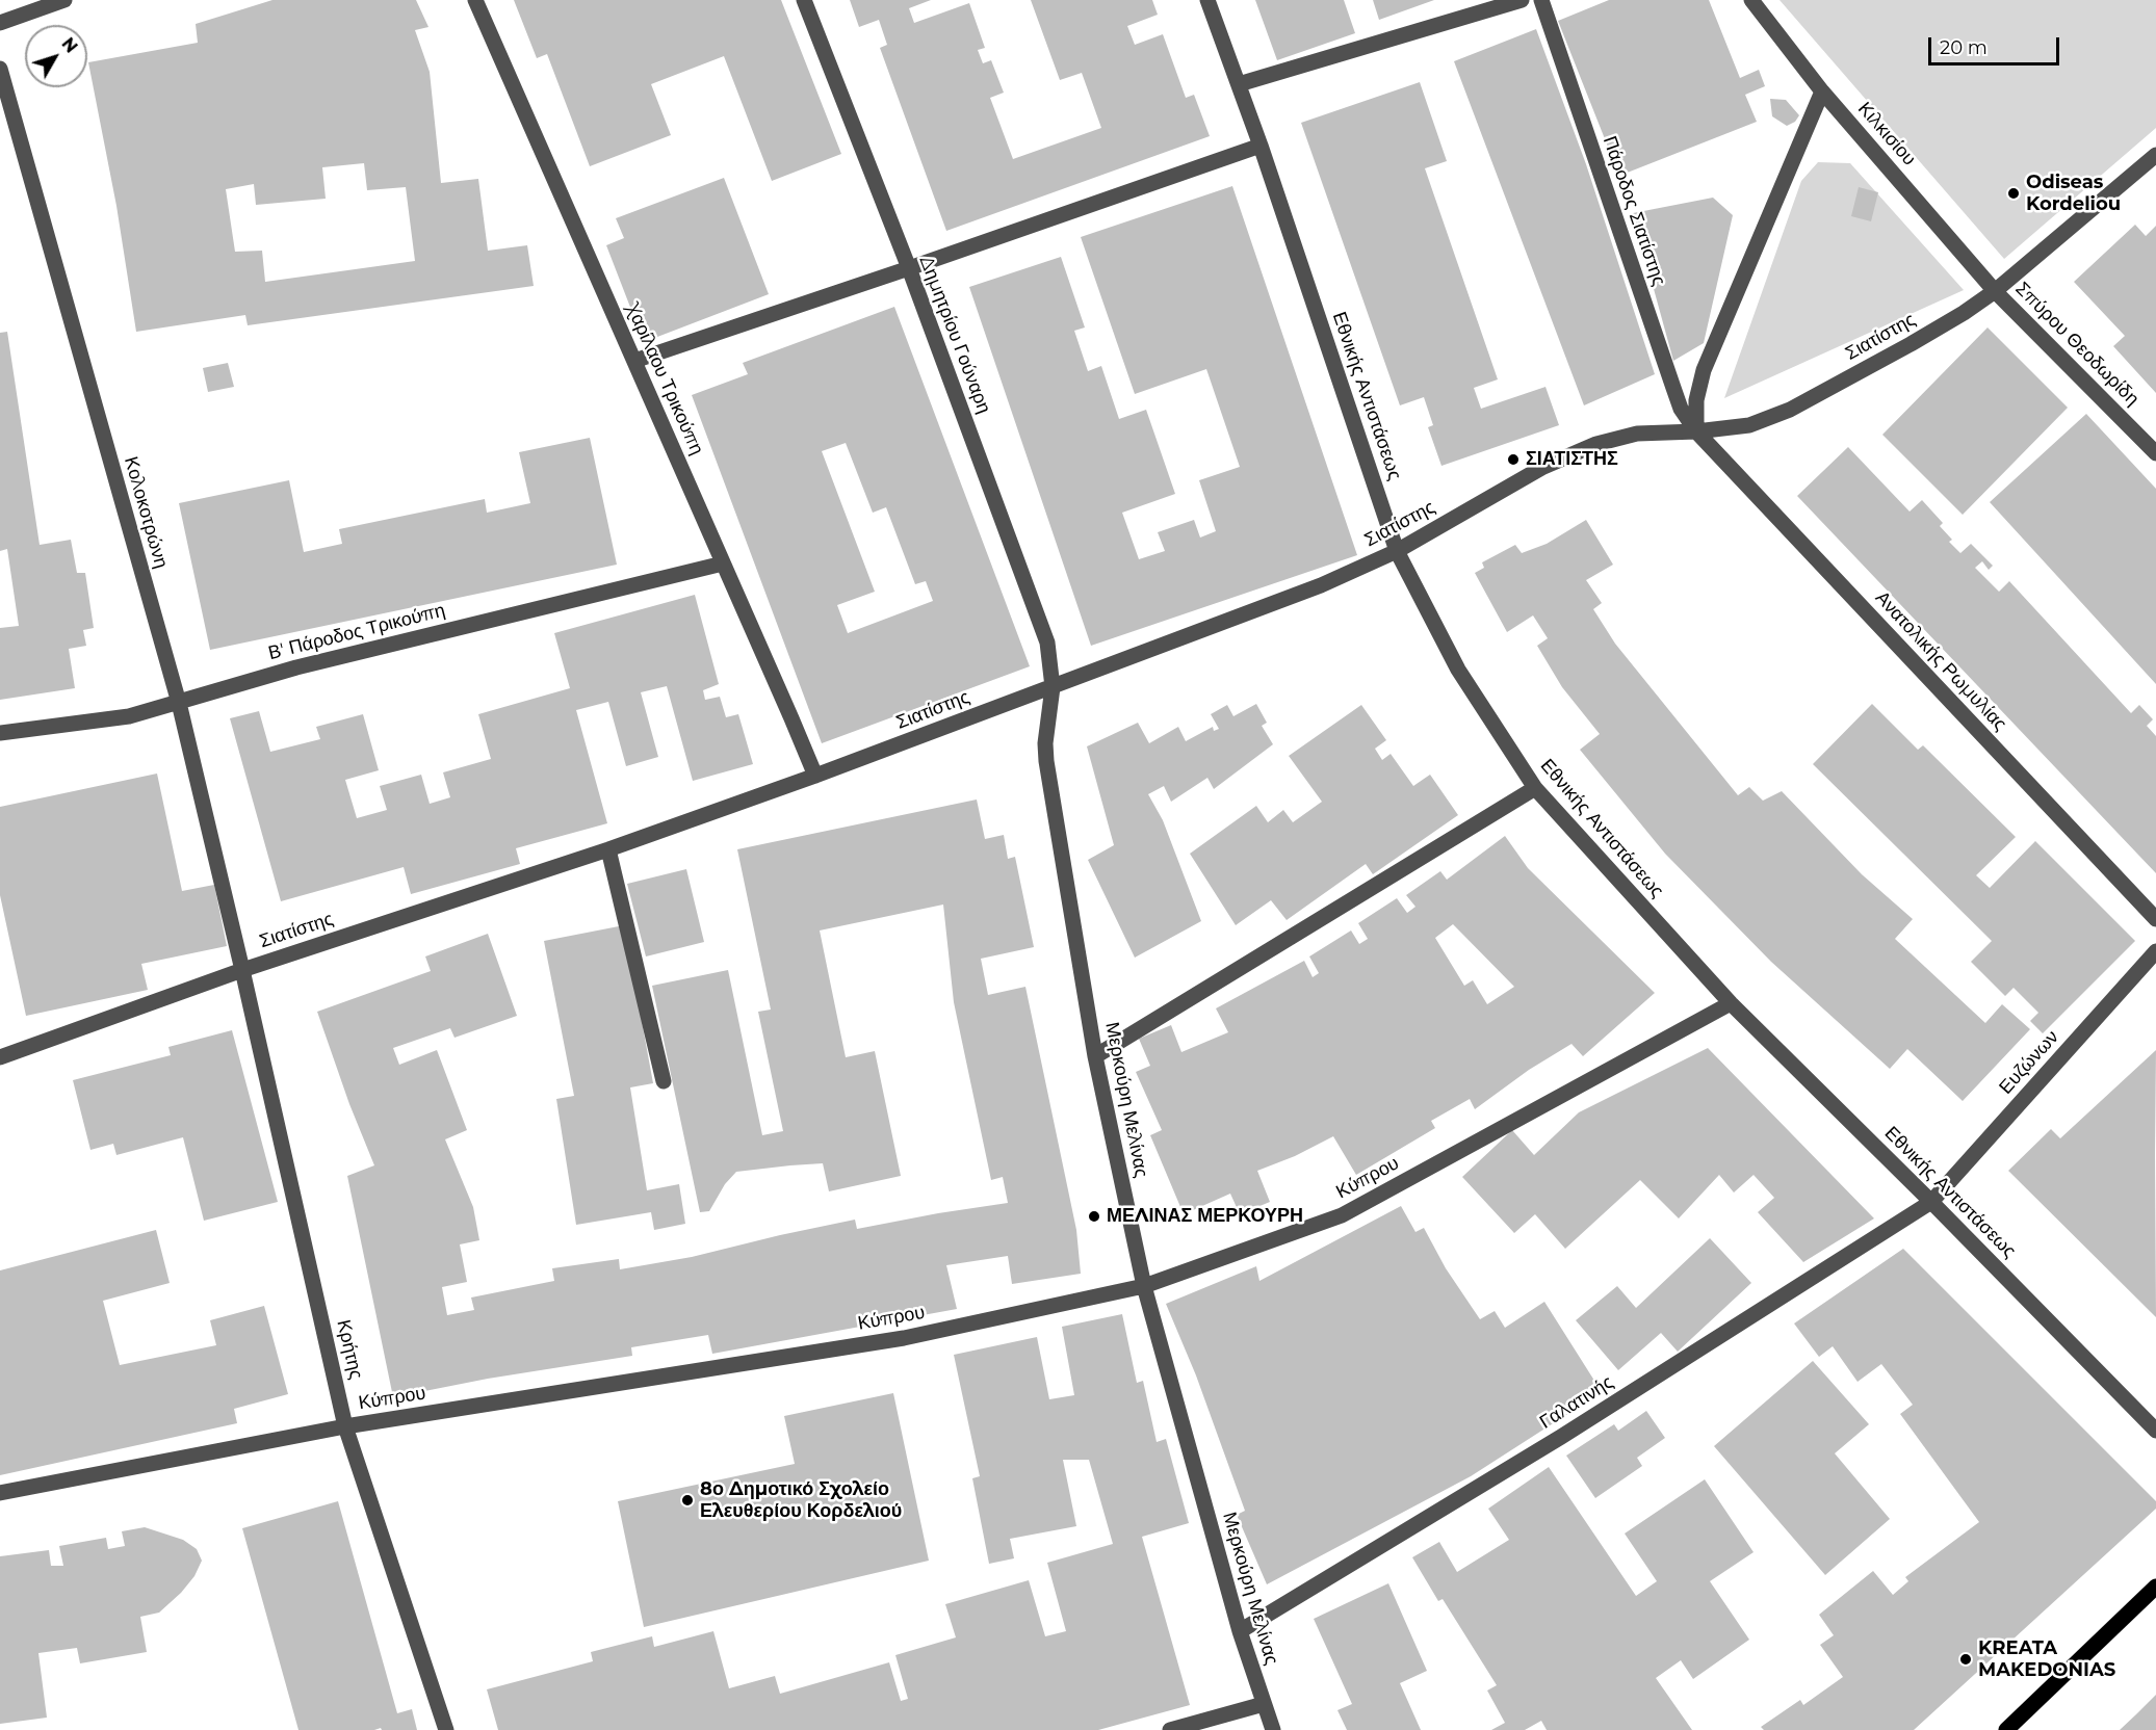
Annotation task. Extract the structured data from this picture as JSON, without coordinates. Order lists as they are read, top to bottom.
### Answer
{
  "streets": {
    "street": [
      "Κιλκισίου",
      "Πάροδος Σιατίστης",
      "Δημητρίου Γούναρη",
      "Σιατίστης",
      "Σπύρου Θεοδωρίδη",
      "Χαρίλαου Τρικούπη",
      "Εθνικής Αντιστάσεως",
      "Κολοκοτρώνη",
      "Β' Πάροδος Τρικούπη",
      "Ανατολικής Ρωμυλίας",
      "Ευζώνων",
      "Μερκούρη Μελίνας",
      "Κύπρου",
      "Κρήτης",
      "Γαλατινής"
    ]
  },
  "crossings": [
    ["Κιλκισίου", "Σιατίστης"],
    ["Κιλκισίου", "Σπύρου Θεοδωρίδη"],
    ["Πάροδος Σιατίστης", "Σιατίστης"],
    ["Πάροδος Σιατίστης", "Ανατολικής Ρωμυλίας"],
    ["Δημητρίου Γούναρη", "Σιατίστης"],
    ["Δημητρίου Γούναρη", "Μερκούρη Μελίνας"],
    ["Σιατίστης", "Σπύρου Θεοδωρίδη"],
    ["Σιατίστης", "Χαρίλαου Τρικούπη"],
    ["Σιατίστης", "Εθνικής Αντιστάσεως"],
    ["Σιατίστης", "Κολοκοτρώνη"],
    ["Σιατίστης", "Ανατολικής Ρωμυλίας"],
    ["Σιατίστης", "Μερκούρη Μελίνας"],
    ["Σιατίστης", "Κρήτης"],
    ["Χαρίλαου Τρικούπη", "Β' Πάροδος Τρικούπη"],
    ["Εθνικής Αντιστάσεως", "Ευζώνων"],
    ["Εθνικής Αντιστάσεως", "Κύπρου"],
    ["Εθνικής Αντιστάσεως", "Γαλατινής"],
    ["Κολοκοτρώνη", "Β' Πάροδος Τρικούπη"],
    ["Κολοκοτρώνη", "Κρήτης"],
    ["Ευζώνων", "Γαλατινής"],
    ["Μερκούρη Μελίνας", "Κύπρου"],
    ["Μερκούρη Μελίνας", "Γαλατινής"],
    ["Κύπρου", "Κρήτης"]
  ],
  "places": [
    "Odiseas Kordeliou",
    "ΣΙΑΤΙΣΤΗΣ",
    "ΜΕΛΙΝΑΣ ΜΕΡΚΟΥΡΗ",
    "8ο Δημοτικό Σχολείο Ελευθερίου Κορδελιού",
    "KREATA MAKEDONIAS"
  ],
  "scale_bar": "20 m",
  "north": "top right"
}
